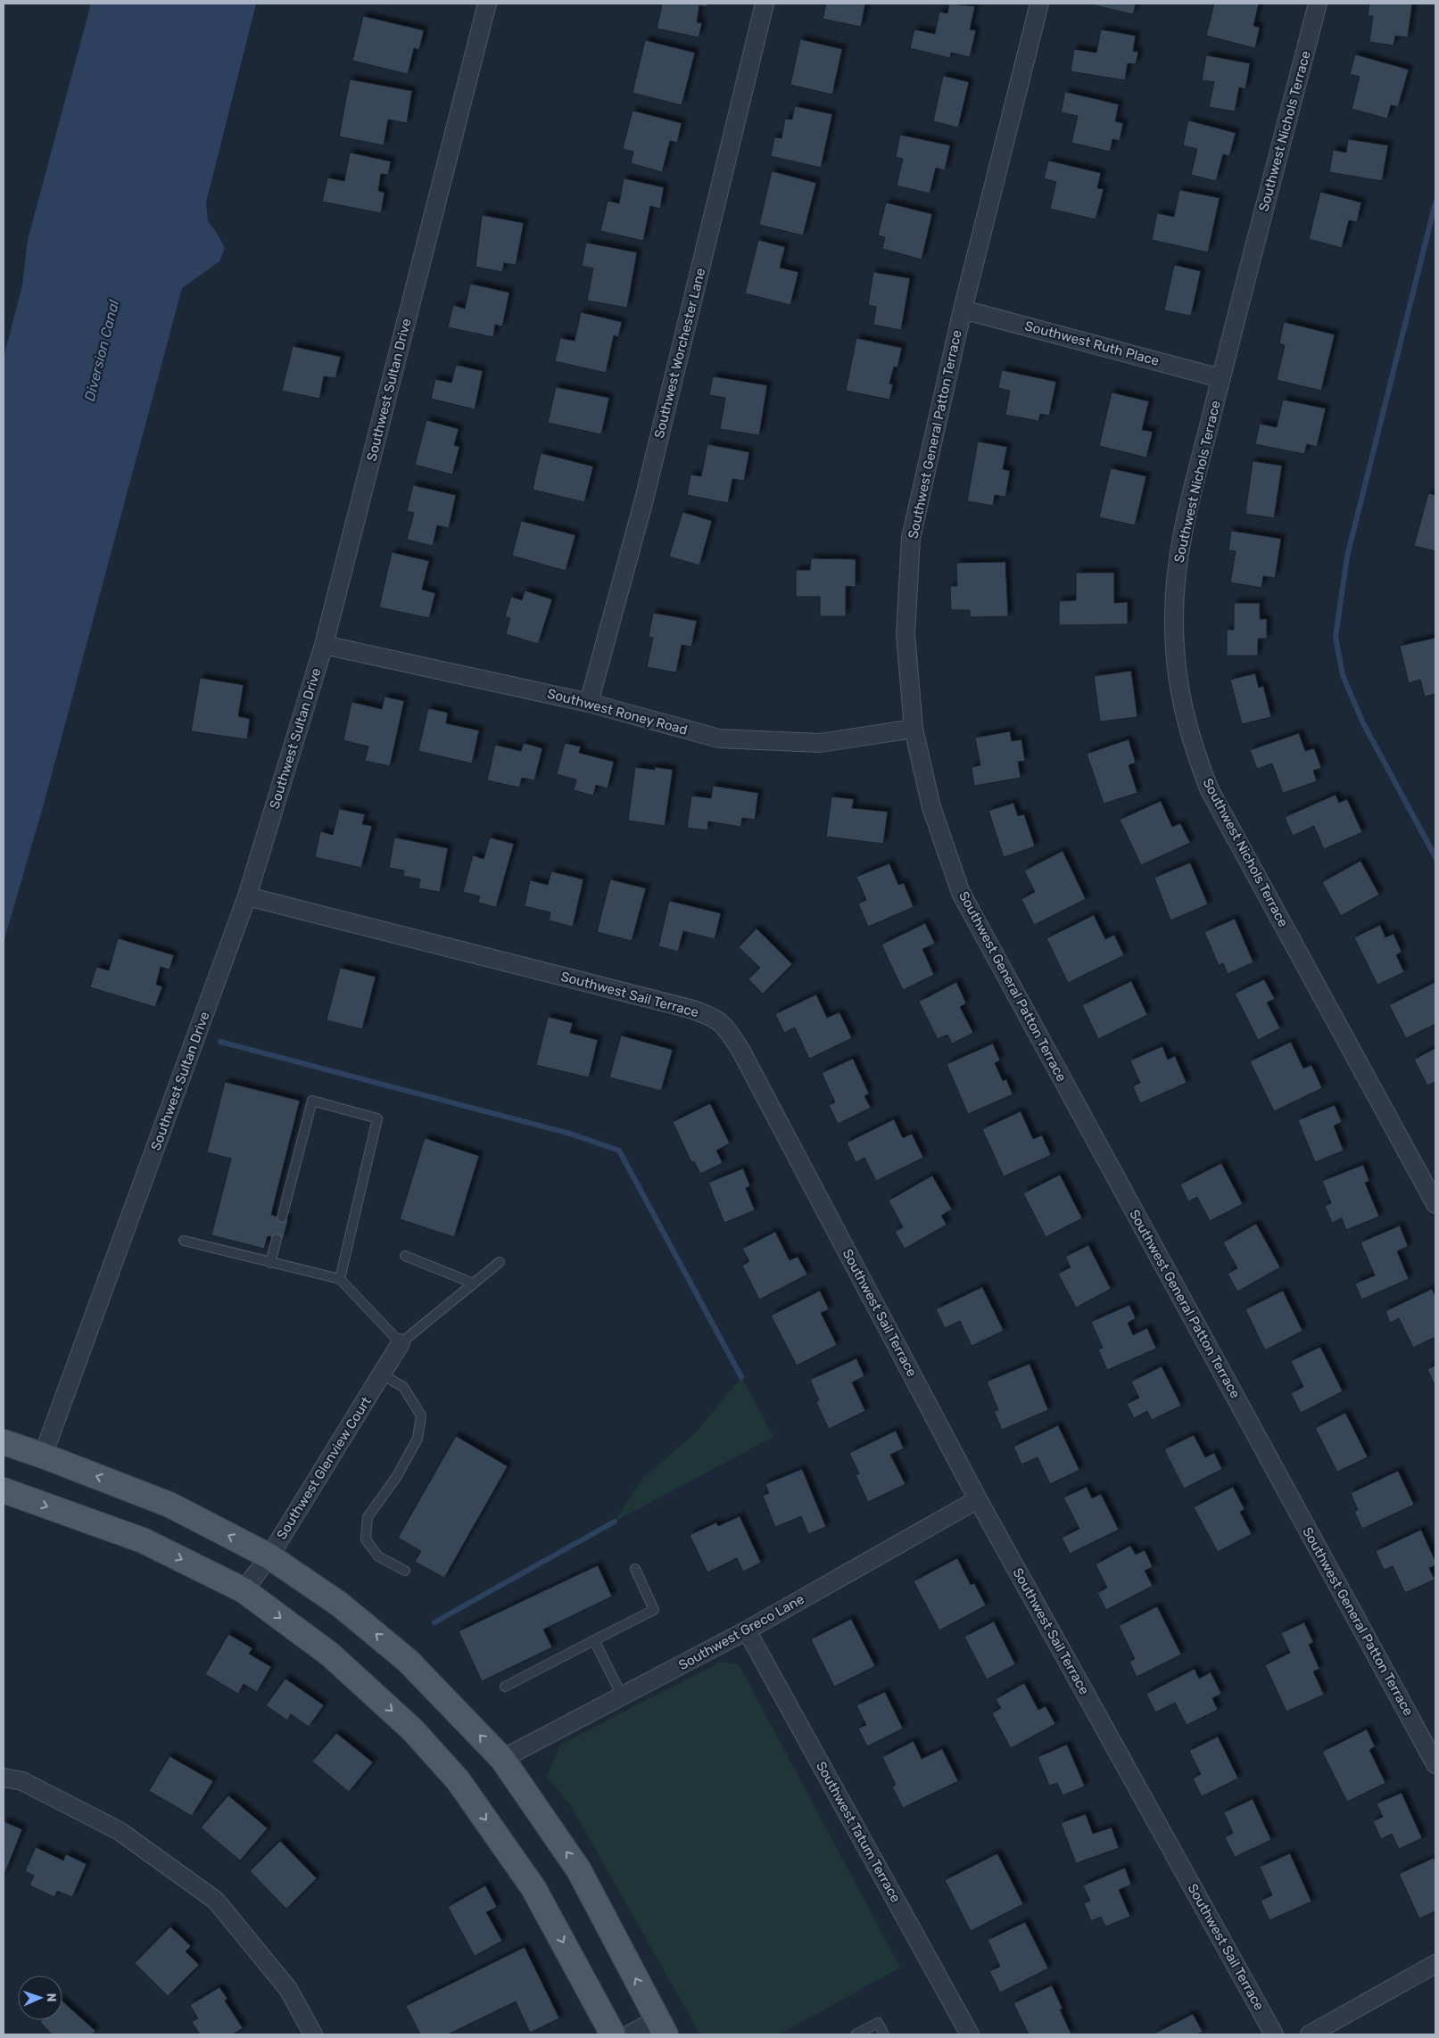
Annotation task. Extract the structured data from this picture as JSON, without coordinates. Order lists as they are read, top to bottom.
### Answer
{
  "streets": {
    "street": [
      "Southwest Nichols Terrace",
      "Southwest Ruth Place",
      "Southwest Worchester Lane",
      "Southwest Sultan Drive",
      "Southwest General Patton Terrace",
      "Southwest Roney Road",
      "Southwest Sail Terrace",
      "Southwest Glenview Court",
      "Southwest Greco Lane",
      "Southwest Tatum Terrace"
    ]
  },
  "crossings": [
    ["Southwest Nichols Terrace", "Southwest Ruth Place"],
    ["Southwest Ruth Place", "Southwest General Patton Terrace"],
    ["Southwest Worchester Lane", "Southwest Roney Road"],
    ["Southwest Sultan Drive", "Southwest Roney Road"],
    ["Southwest Sultan Drive", "Southwest Sail Terrace"],
    ["Southwest General Patton Terrace", "Southwest Roney Road"],
    ["Southwest Sail Terrace", "Southwest Greco Lane"],
    ["Southwest Greco Lane", "Southwest Tatum Terrace"]
  ],
  "water": ["Diversion Canal"],
  "north": "right"
}
